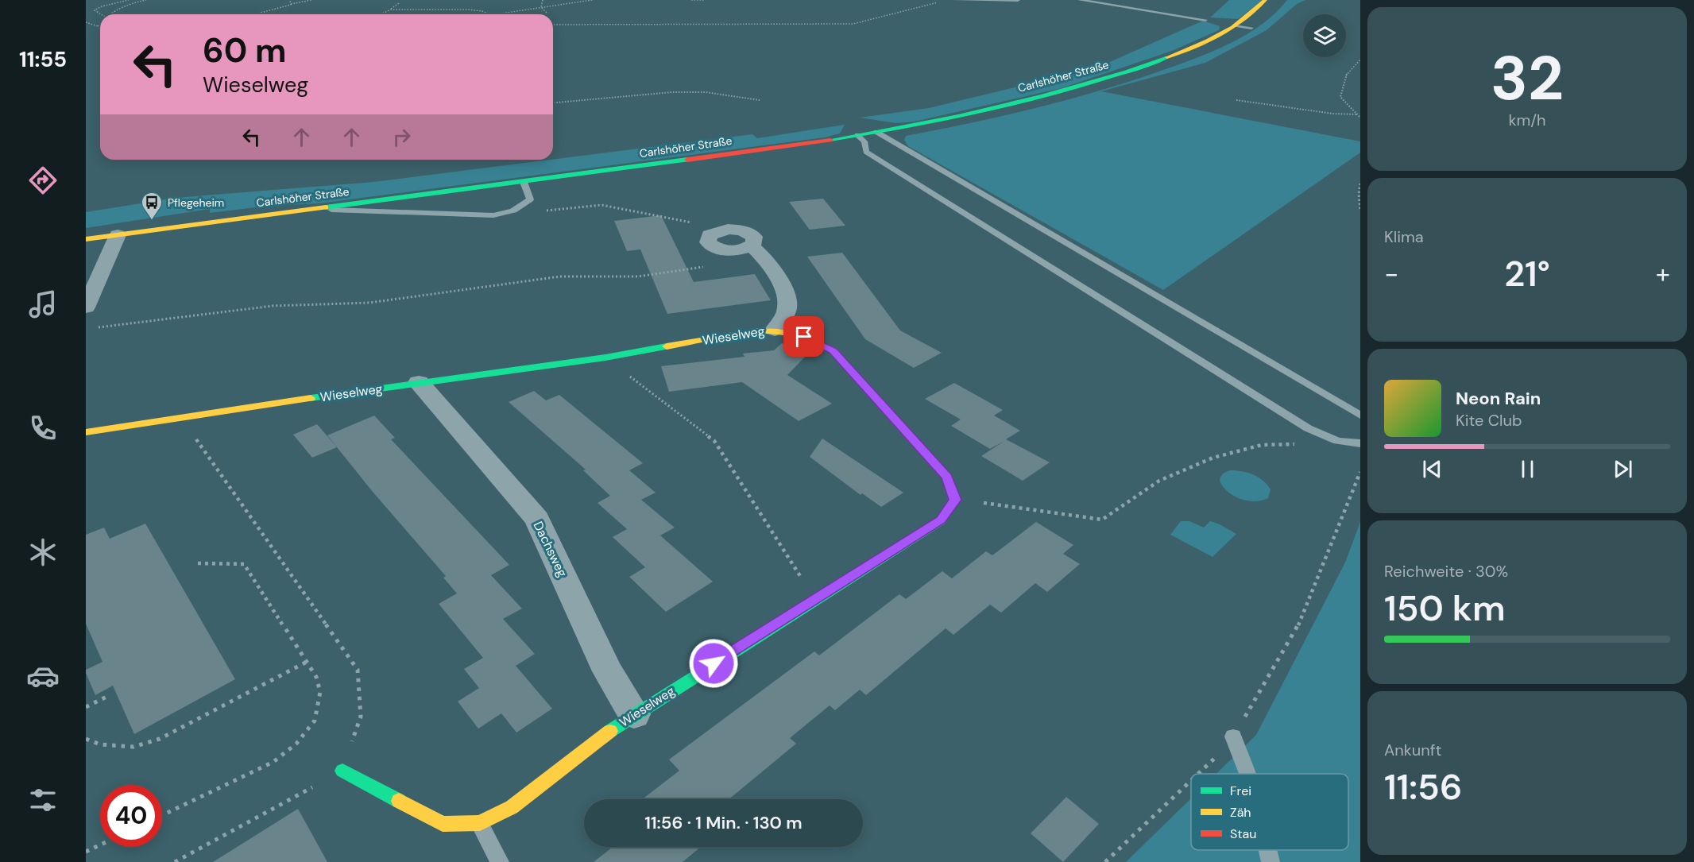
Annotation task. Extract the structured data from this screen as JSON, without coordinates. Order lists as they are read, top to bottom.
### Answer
{
  "streets": {
    "street": ["Carlshöher Straße", "Wieselweg", "Dachsweg"]
  },
  "crossings": [
    ["Wieselweg", "Dachsweg"]
  ],
  "places": {
    "bus stop": ["Pflegeheim"]
  },
  "legend": ["Frei", "Zäh", "Stau"],
  "page": {
    "tabs": "11:55",
    "tile": [
      ["32", "km/h"],
      "Klima",
      ["Reichweite · 30%", "150 km"],
      ["Ankunft", "11:56"]
    ],
    "turn": ["60 m", "Wieselweg"],
    "heat": ["−", "21°", "+"],
    "song": ["Neon Rain", "Kite Club"],
    "limit": "40",
    "trip": "11:56 · 1 Min. · 130 m"
  }
}
